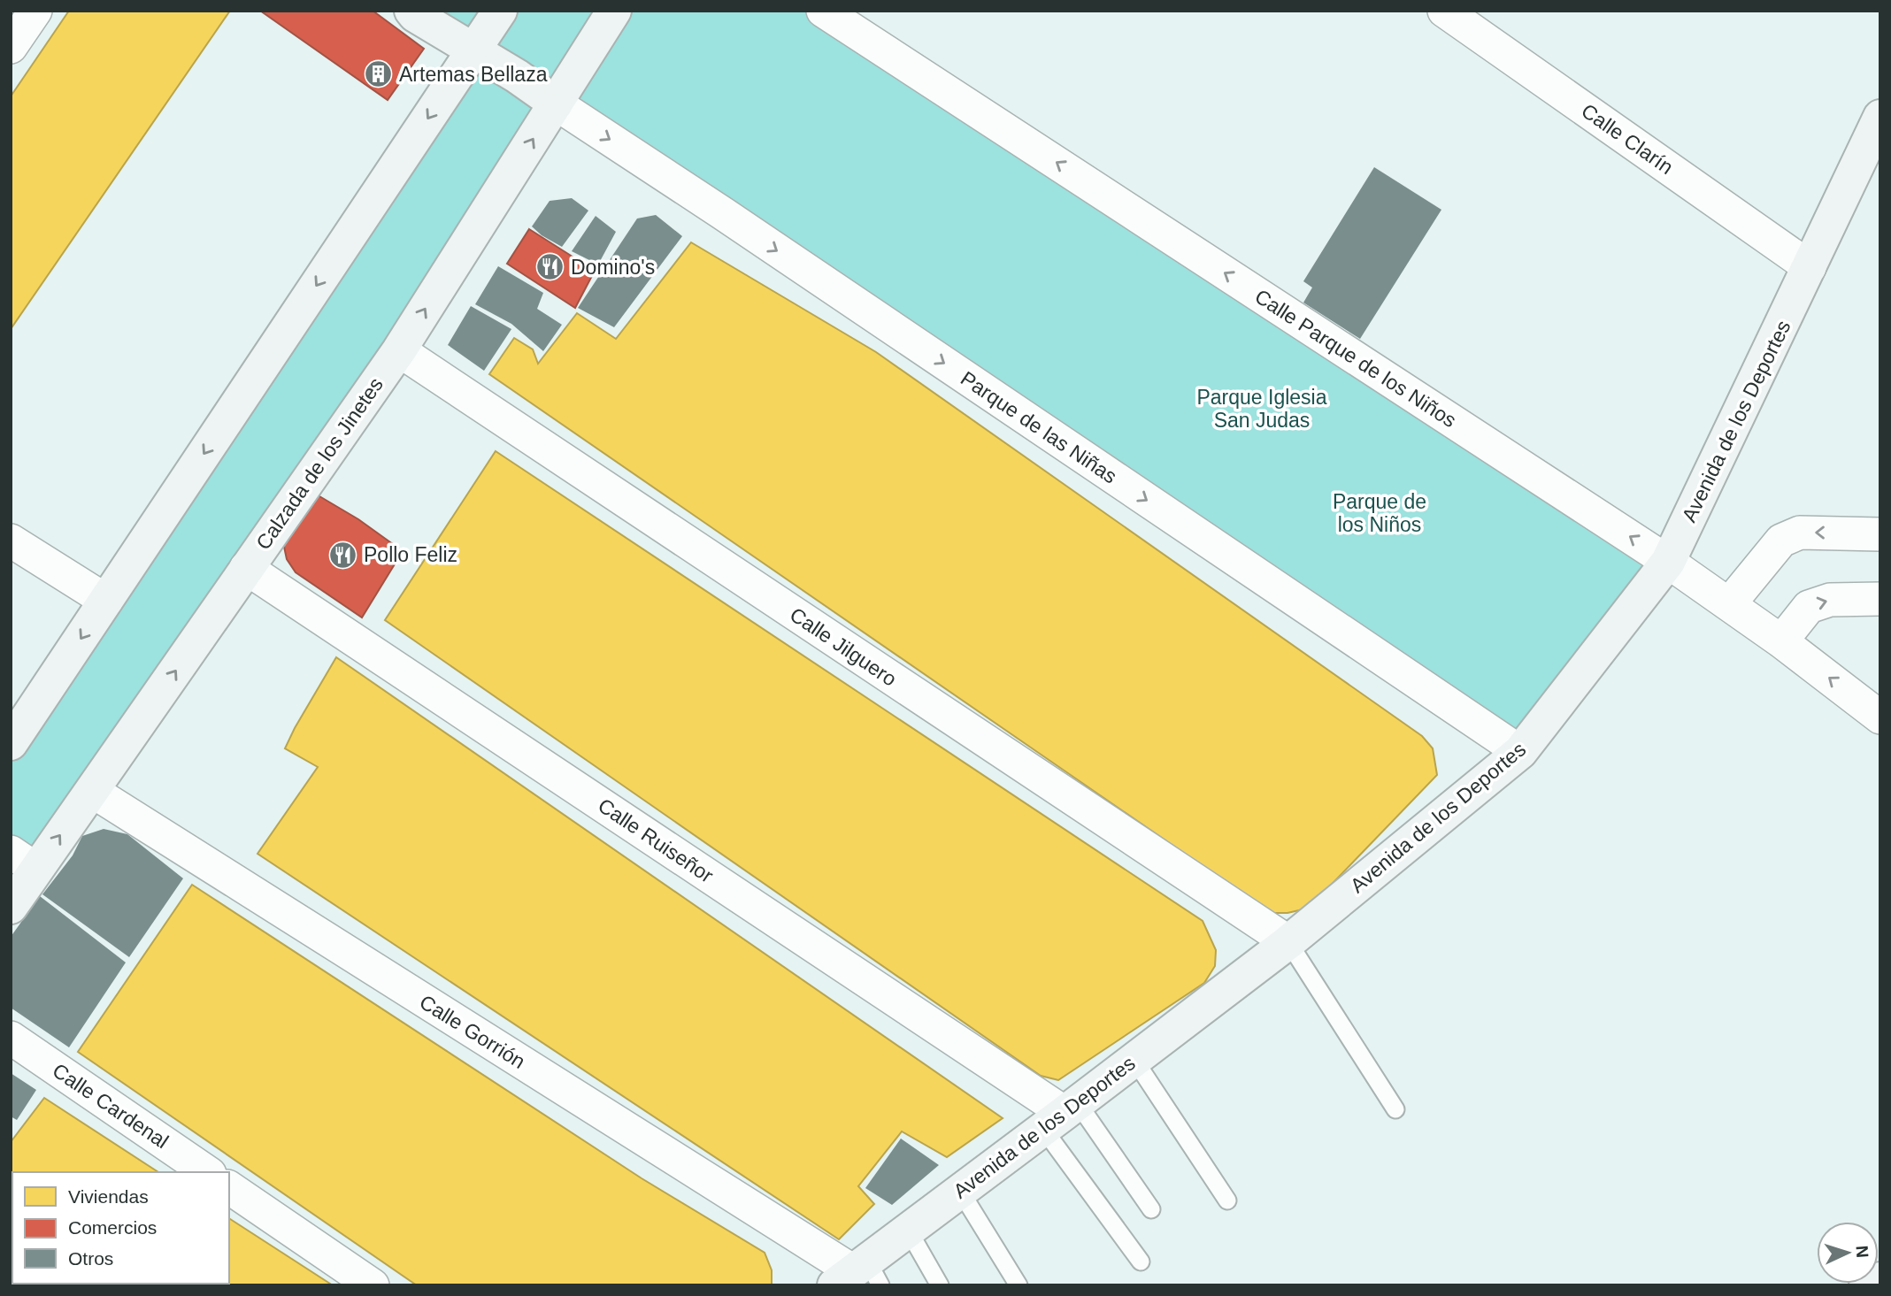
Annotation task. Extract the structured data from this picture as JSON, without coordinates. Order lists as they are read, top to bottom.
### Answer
{
  "streets": {
    "main road": ["Avenida de los Deportes", "Calzada de los Jinetes"],
    "street": [
      "Calle Clarín",
      "Calle Parque de los Niños",
      "Parque de las Niñas",
      "Calle Jilguero",
      "Calle Ruiseñor",
      "Calle Gorrión",
      "Calle Cardenal"
    ]
  },
  "crossings": [
    ["Calle Clarín", "Avenida de los Deportes"],
    ["Calle Parque de los Niños", "Avenida de los Deportes"],
    ["Avenida de los Deportes", "Parque de las Niñas"],
    ["Avenida de los Deportes", "Calle Jilguero"],
    ["Avenida de los Deportes", "Calle Ruiseñor"],
    ["Avenida de los Deportes", "Calle Gorrión"],
    ["Parque de las Niñas", "Calzada de los Jinetes"],
    ["Calzada de los Jinetes", "Calle Jilguero"],
    ["Calzada de los Jinetes", "Calle Ruiseñor"],
    ["Calzada de los Jinetes", "Calle Gorrión"]
  ],
  "one_way": ["Calle Parque de los Niños", "Parque de las Niñas"],
  "parks": ["Parque Iglesia San Judas", "Parque de los Niños"],
  "places": {
    "building": ["Artemas Bellaza"],
    "restaurant": ["Domino's", "Pollo Feliz"]
  },
  "legend": ["Viviendas", "Comercios", "Otros"],
  "north": "right"
}
